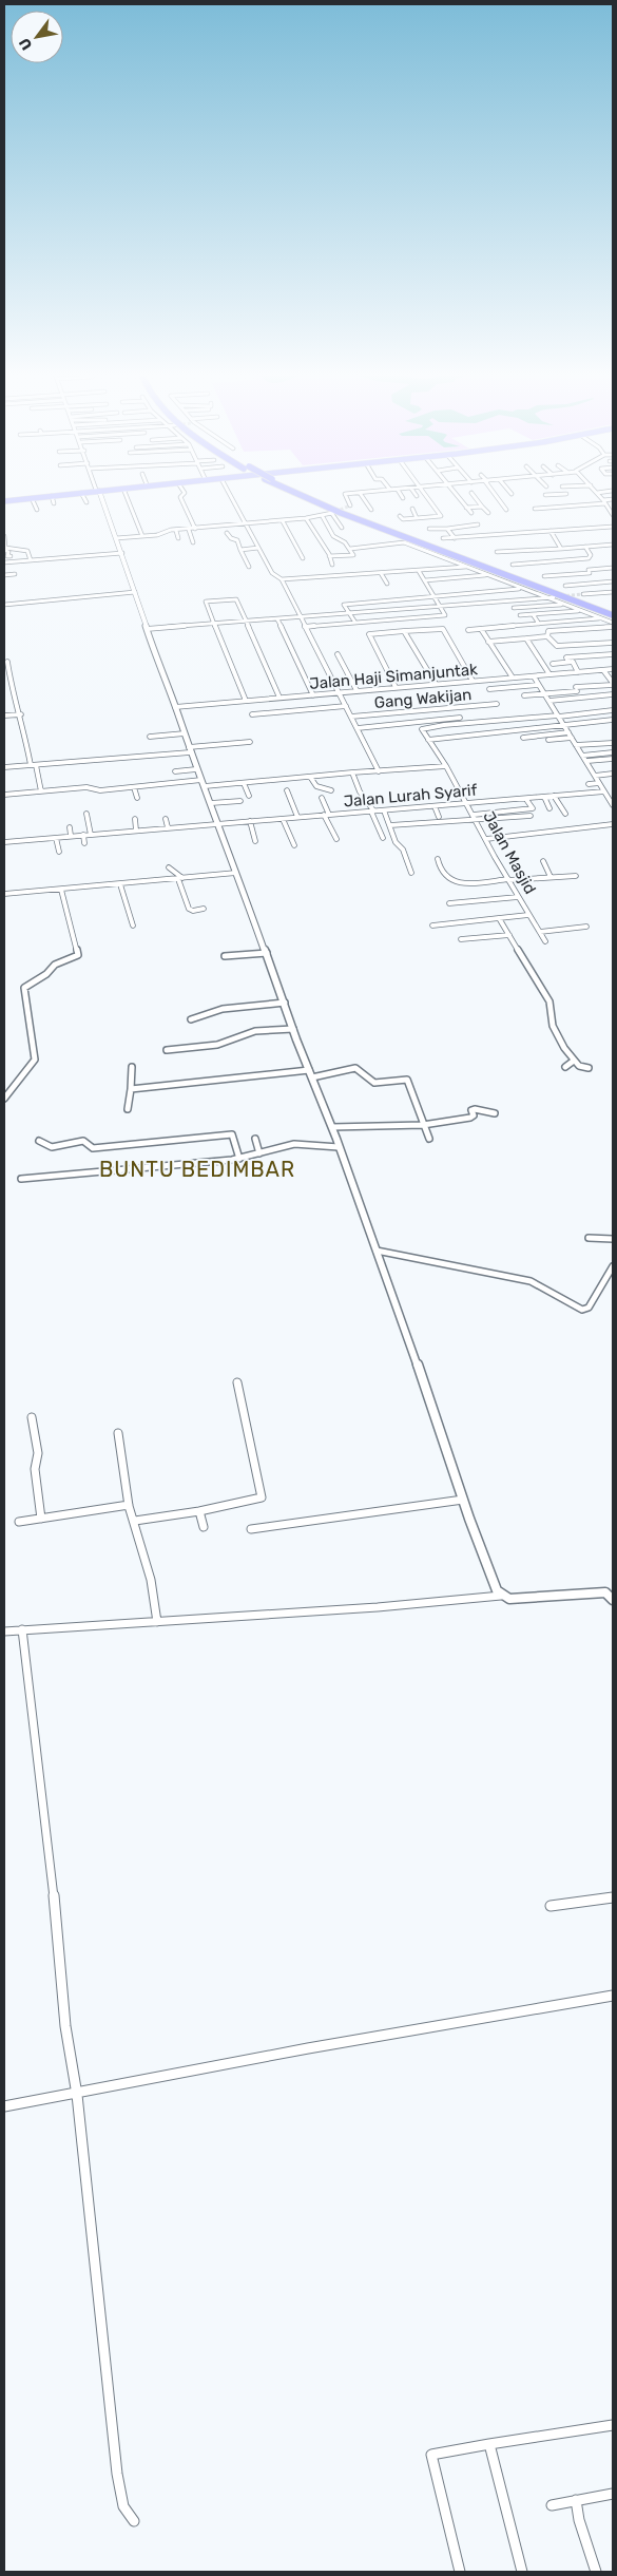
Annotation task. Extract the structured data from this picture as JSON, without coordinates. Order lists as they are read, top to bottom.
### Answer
{
  "streets": {
    "street": [
      "Jalan Haji Simanjuntak",
      "Gang Wakijan",
      "Jalan Lurah Syarif",
      "Jalan Masjid"
    ]
  },
  "crossings": [
    ["Jalan Lurah Syarif", "Jalan Masjid"]
  ],
  "districts": ["BUNTU BEDIMBAR"],
  "north": "bottom left"
}
